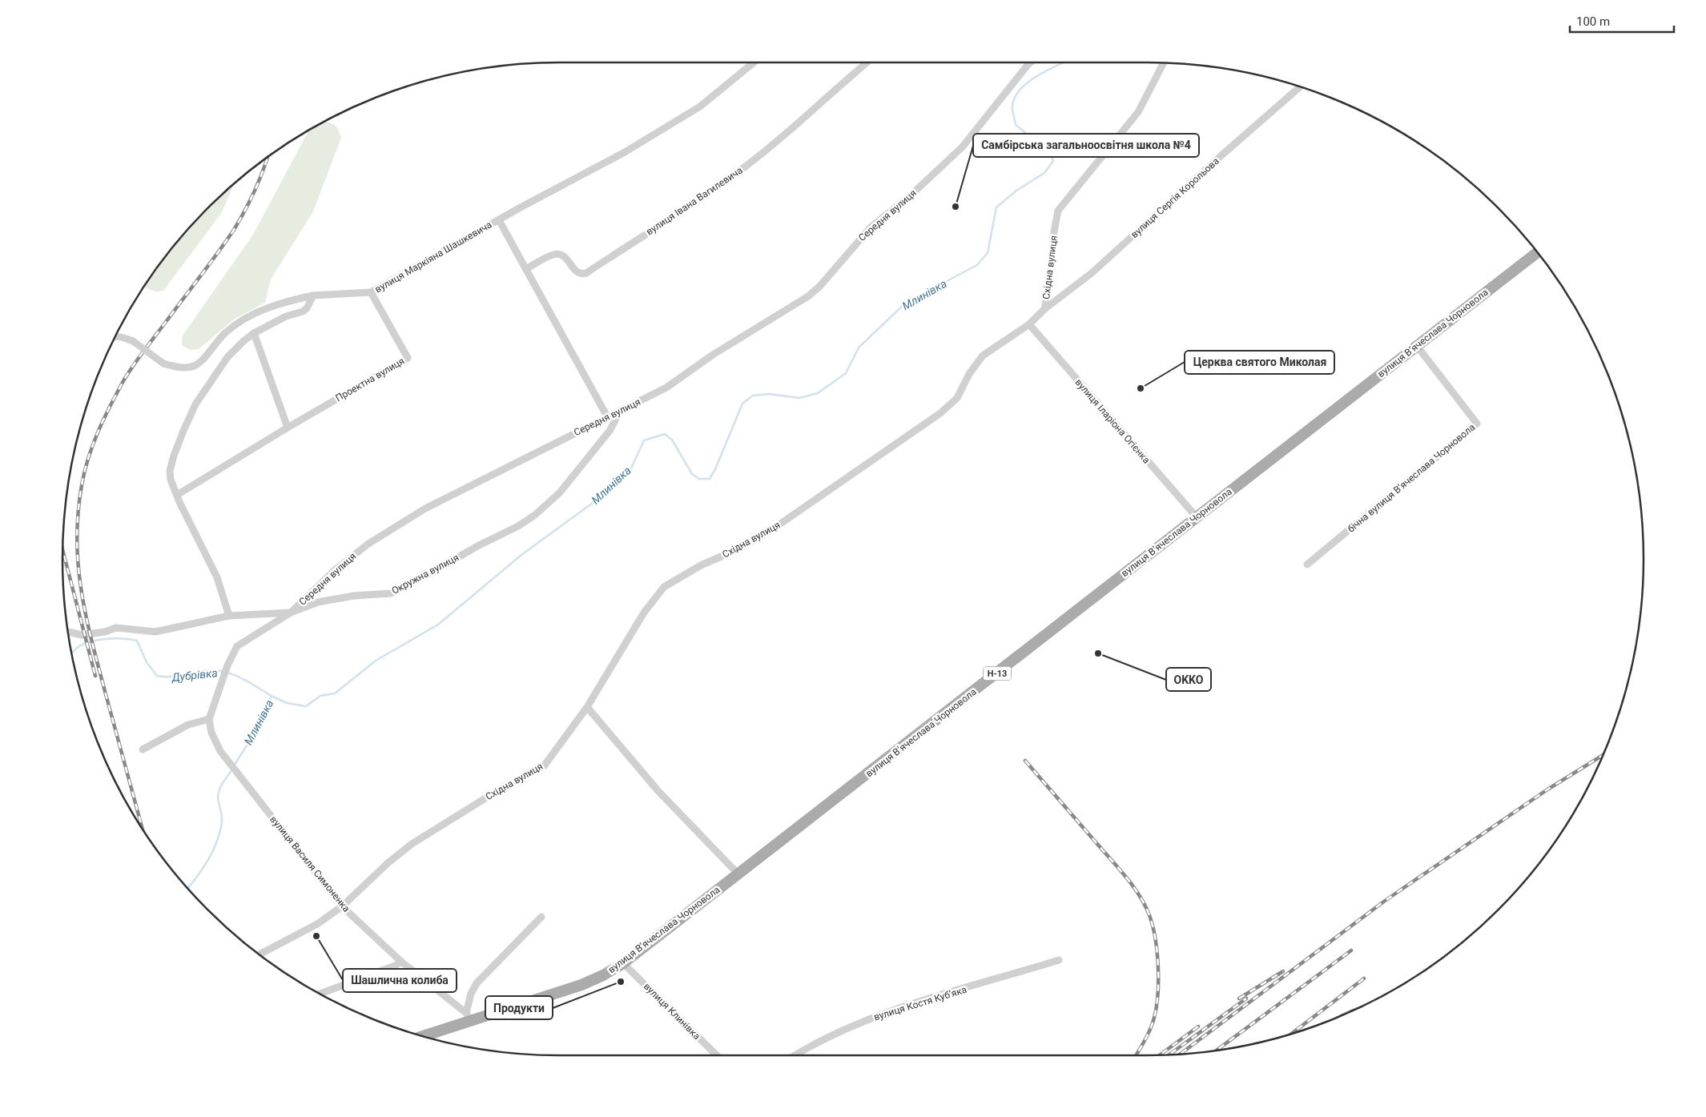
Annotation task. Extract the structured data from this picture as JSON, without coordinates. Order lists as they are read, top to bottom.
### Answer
{
  "streets": {
    "main road": ["вулиця Вʼячеслава Чорновола", "Н-13"],
    "street": [
      "вулиця Сергія Корольова",
      "вулиця Івана Вагилевича",
      "Середня вулиця",
      "вулиця Маркіяна Шашкевича",
      "Східна вулиця",
      "Проектна вулиця",
      "вулиця Іларіона Огієнка",
      "бічна вулиця Вʼячеслава Чорновола",
      "Окружна вулиця",
      "вулиця Василя Симоненка",
      "вулиця Костя Кубʼяка",
      "вулиця Клинівка"
    ]
  },
  "crossings": [
    ["вулиця Сергія Корольова", "Східна вулиця"],
    ["Середня вулиця", "Окружна вулиця"],
    ["вулиця Маркіяна Шашкевича", "Проектна вулиця"],
    ["Східна вулиця", "вулиця Іларіона Огієнка"],
    ["Східна вулиця", "вулиця Василя Симоненка"],
    ["вулиця Вʼячеслава Чорновола", "вулиця Іларіона Огієнка"],
    ["вулиця Вʼячеслава Чорновола", "бічна вулиця Вʼячеслава Чорновола"],
    ["вулиця Вʼячеслава Чорновола", "вулиця Василя Симоненка"],
    ["вулиця Вʼячеслава Чорновола", "вулиця Клинівка"],
    ["Окружна вулиця", "вулиця Василя Симоненка"]
  ],
  "water": ["Млинівка", "Дубрівка"],
  "places": [
    "Самбірська загальноосвітня школа №4",
    "Церква святого Миколая",
    "OKKO",
    "Шашлична колиба",
    "Продукти"
  ],
  "scale_bar": "100 m"
}
